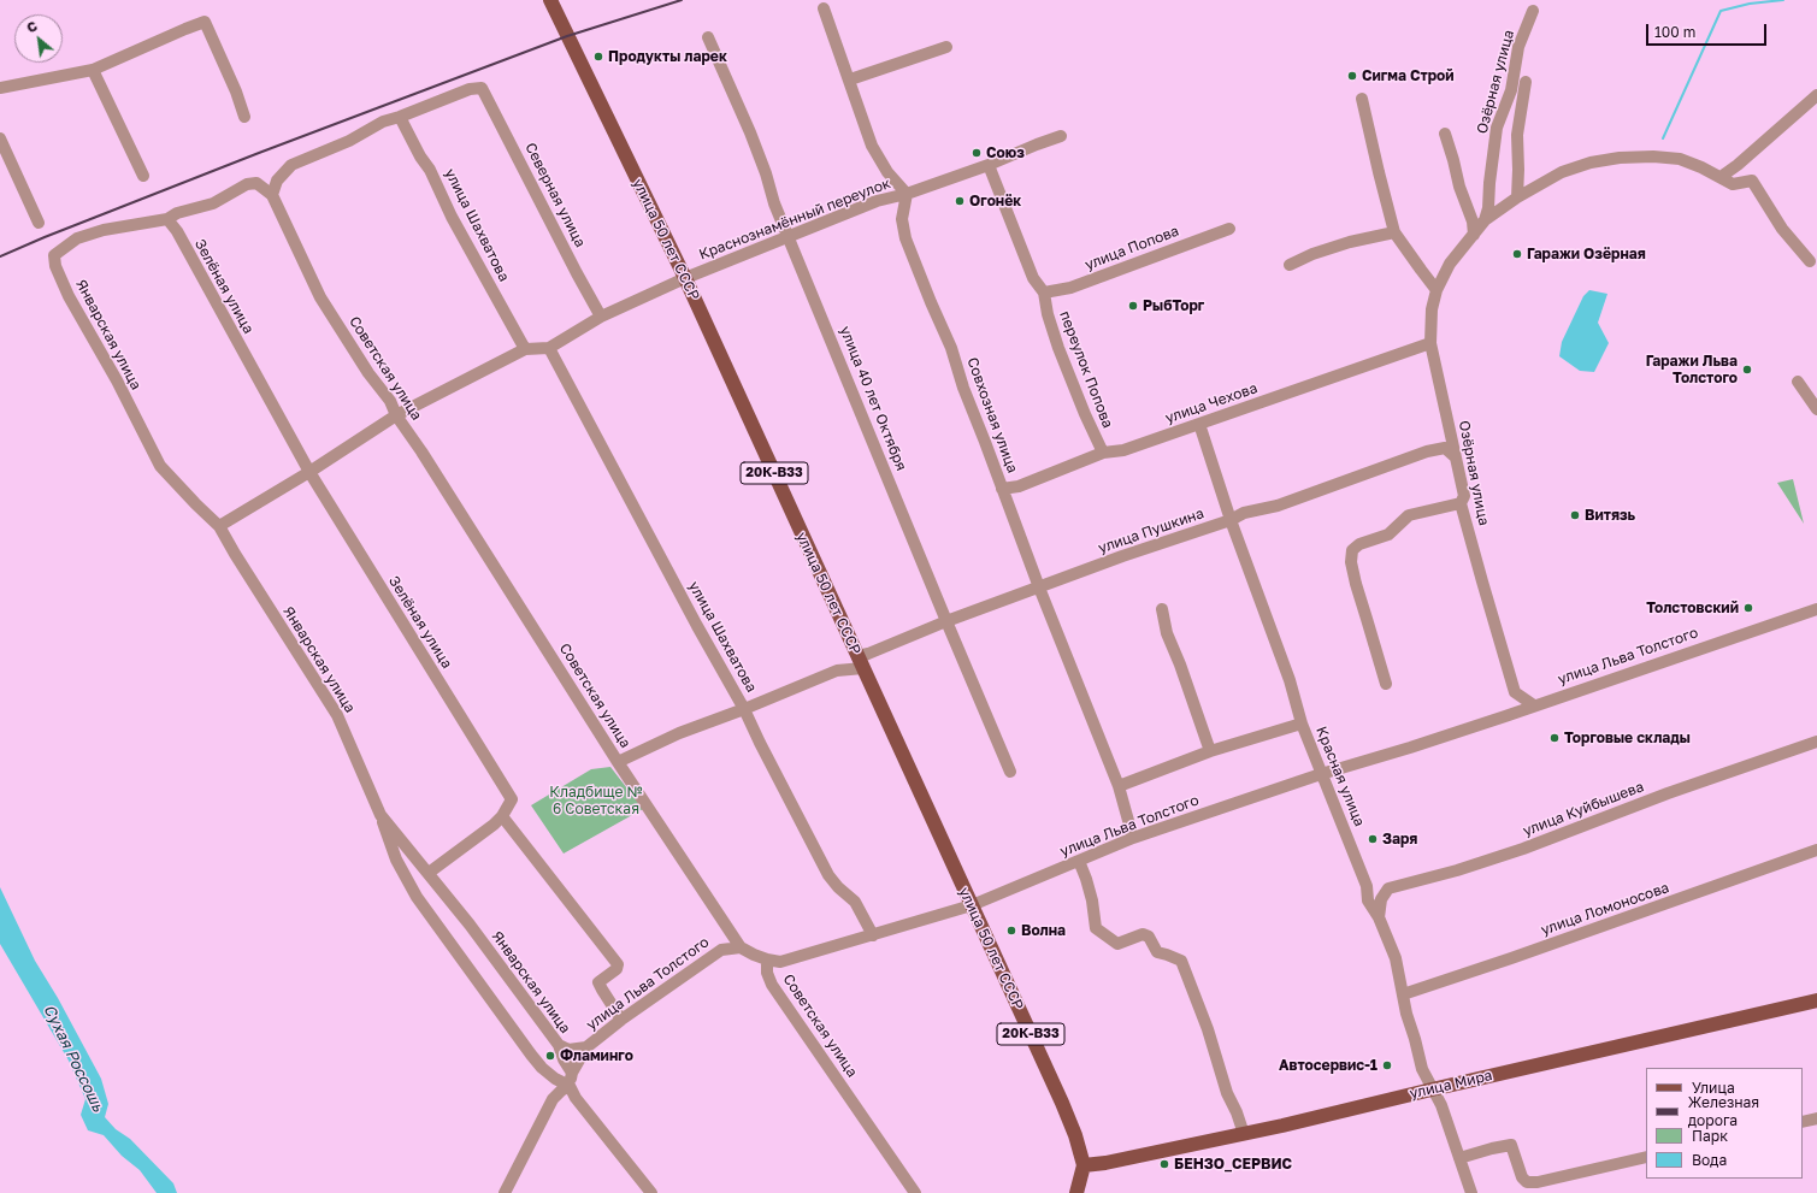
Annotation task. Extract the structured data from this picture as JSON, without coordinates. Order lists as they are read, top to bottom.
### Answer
{
  "streets": {
    "main road": ["улица 50 лет СССР", "20К-В33", "улица Мира"],
    "street": [
      "Озёрная улица",
      "Северная улица",
      "Краснознамённый переулок",
      "улица Шахватова",
      "улица Попова",
      "Зелёная улица",
      "Январская улица",
      "Советская улица",
      "переулок Попова",
      "улица 40 лет Октября",
      "улица Чехова",
      "Совхозная улица",
      "улица Пушкина",
      "улица Льва Толстого",
      "Красная улица",
      "улица Куйбышева",
      "улица Ломоносова"
    ]
  },
  "crossings": [
    ["Озёрная улица", "улица Чехова"],
    ["Озёрная улица", "улица Пушкина"],
    ["Северная улица", "Краснознамённый переулок"],
    ["Северная улица", "улица Шахватова"],
    ["Краснознамённый переулок", "улица Шахватова"],
    ["Краснознамённый переулок", "улица 50 лет СССР"],
    ["Краснознамённый переулок", "Зелёная улица"],
    ["Краснознамённый переулок", "Январская улица"],
    ["Краснознамённый переулок", "Советская улица"],
    ["Краснознамённый переулок", "переулок Попова"],
    ["Краснознамённый переулок", "улица 40 лет Октября"],
    ["Краснознамённый переулок", "Совхозная улица"],
    ["улица Шахватова", "улица Пушкина"],
    ["улица Шахватова", "улица Льва Толстого"],
    ["улица 50 лет СССР", "улица Пушкина"],
    ["улица 50 лет СССР", "улица Льва Толстого"],
    ["улица 50 лет СССР", "улица Мира"],
    ["улица Попова", "переулок Попова"],
    ["Зелёная улица", "Январская улица"],
    ["Январская улица", "улица Льва Толстого"],
    ["Советская улица", "улица Пушкина"],
    ["Советская улица", "улица Льва Толстого"],
    ["переулок Попова", "улица Чехова"],
    ["улица 40 лет Октября", "улица Пушкина"],
    ["улица Чехова", "Совхозная улица"],
    ["улица Чехова", "Красная улица"],
    ["Совхозная улица", "улица Пушкина"],
    ["Совхозная улица", "улица Льва Толстого"],
    ["улица Пушкина", "Красная улица"],
    ["улица Льва Толстого", "Красная улица"],
    ["Красная улица", "улица Куйбышева"],
    ["Красная улица", "улица Ломоносова"],
    ["Красная улица", "улица Мира"]
  ],
  "water": ["Сухая Россошь"],
  "parks": ["Кладбище № 6 Советская"],
  "places": [
    "Продукты ларек",
    "Сигма Строй",
    "Союз",
    "Огонёк",
    "Гаражи Озёрная",
    "РыбТорг",
    "Гаражи Льва Толстого",
    "Витязь",
    "Толстовский",
    "Торговые склады",
    "Заря",
    "Волна",
    "Фламинго",
    "Автосервис-1",
    "БЕНЗО_СЕРВИС"
  ],
  "legend": [
    "Улица",
    "Железная дорога",
    "Парк",
    "Вода"
  ],
  "scale_bar": "100 m",
  "north": "top left"
}
